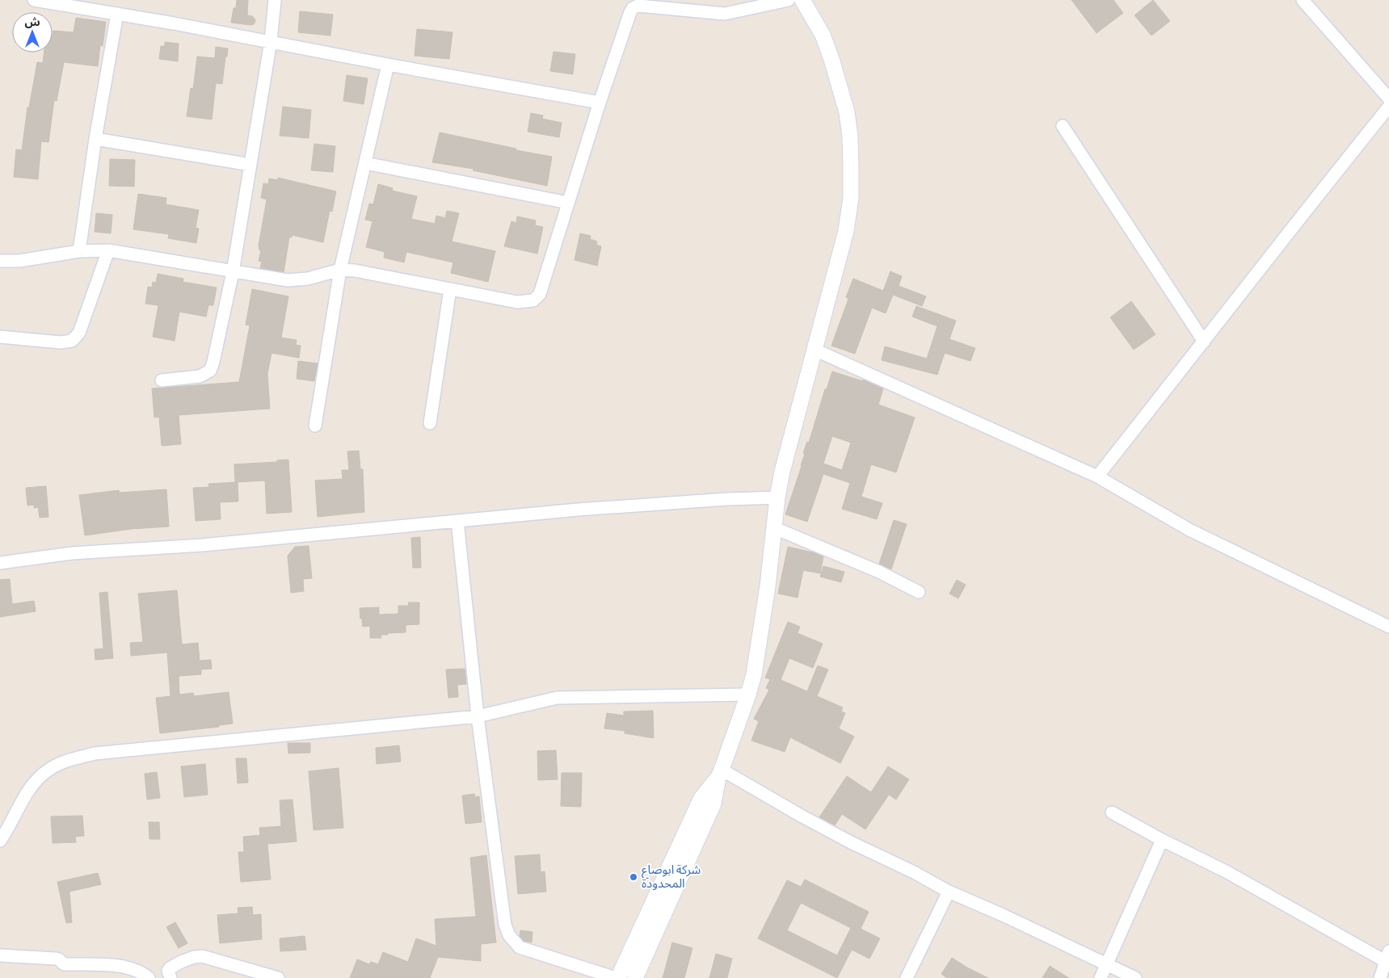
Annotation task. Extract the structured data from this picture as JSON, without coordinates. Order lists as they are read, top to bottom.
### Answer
{
  "places": ["شركة ابوصاع المحدودة"],
  "north": "top"
}
